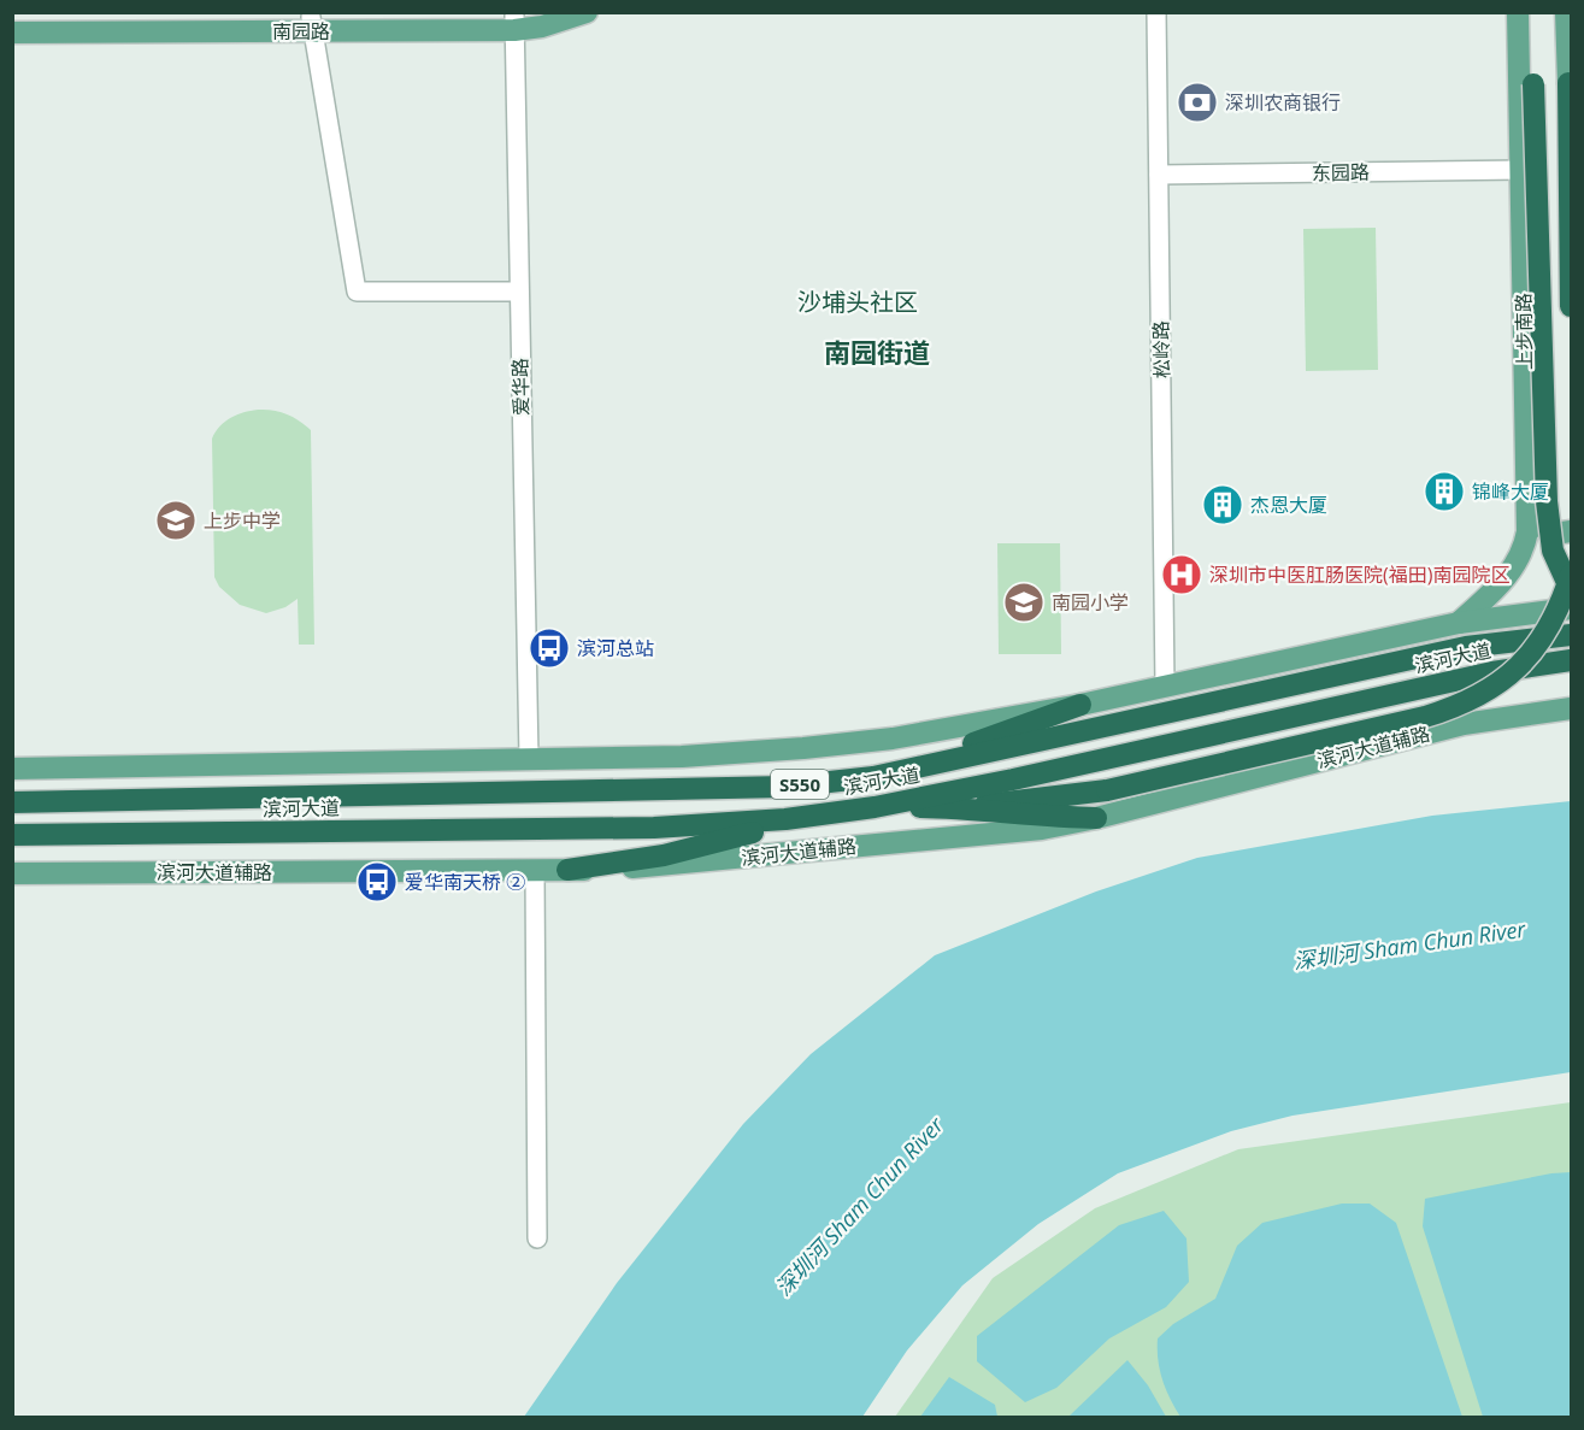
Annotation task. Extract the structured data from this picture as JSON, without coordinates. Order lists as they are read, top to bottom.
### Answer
{
  "streets": {
    "highway": ["滨河大道", "S550"],
    "main road": ["南园路", "上步南路", "滨河大道辅路"],
    "street": ["东园路", "松岭路", "爱华路"]
  },
  "crossings": [
    ["南园路", "爱华路"],
    ["东园路", "上步南路"],
    ["东园路", "松岭路"]
  ],
  "districts": ["沙埔头社区", "南园街道"],
  "water": ["深圳河 Sham Chun River"],
  "places": {
    "bank": ["深圳农商银行"],
    "building": ["锦峰大厦", "杰恩大厦"],
    "school or university": ["上步中学", "南园小学"],
    "hospital": ["深圳市中医肛肠医院(福田)南园院区"],
    "bus stop": ["滨河总站", "爱华南天桥 ②"]
  }
}
